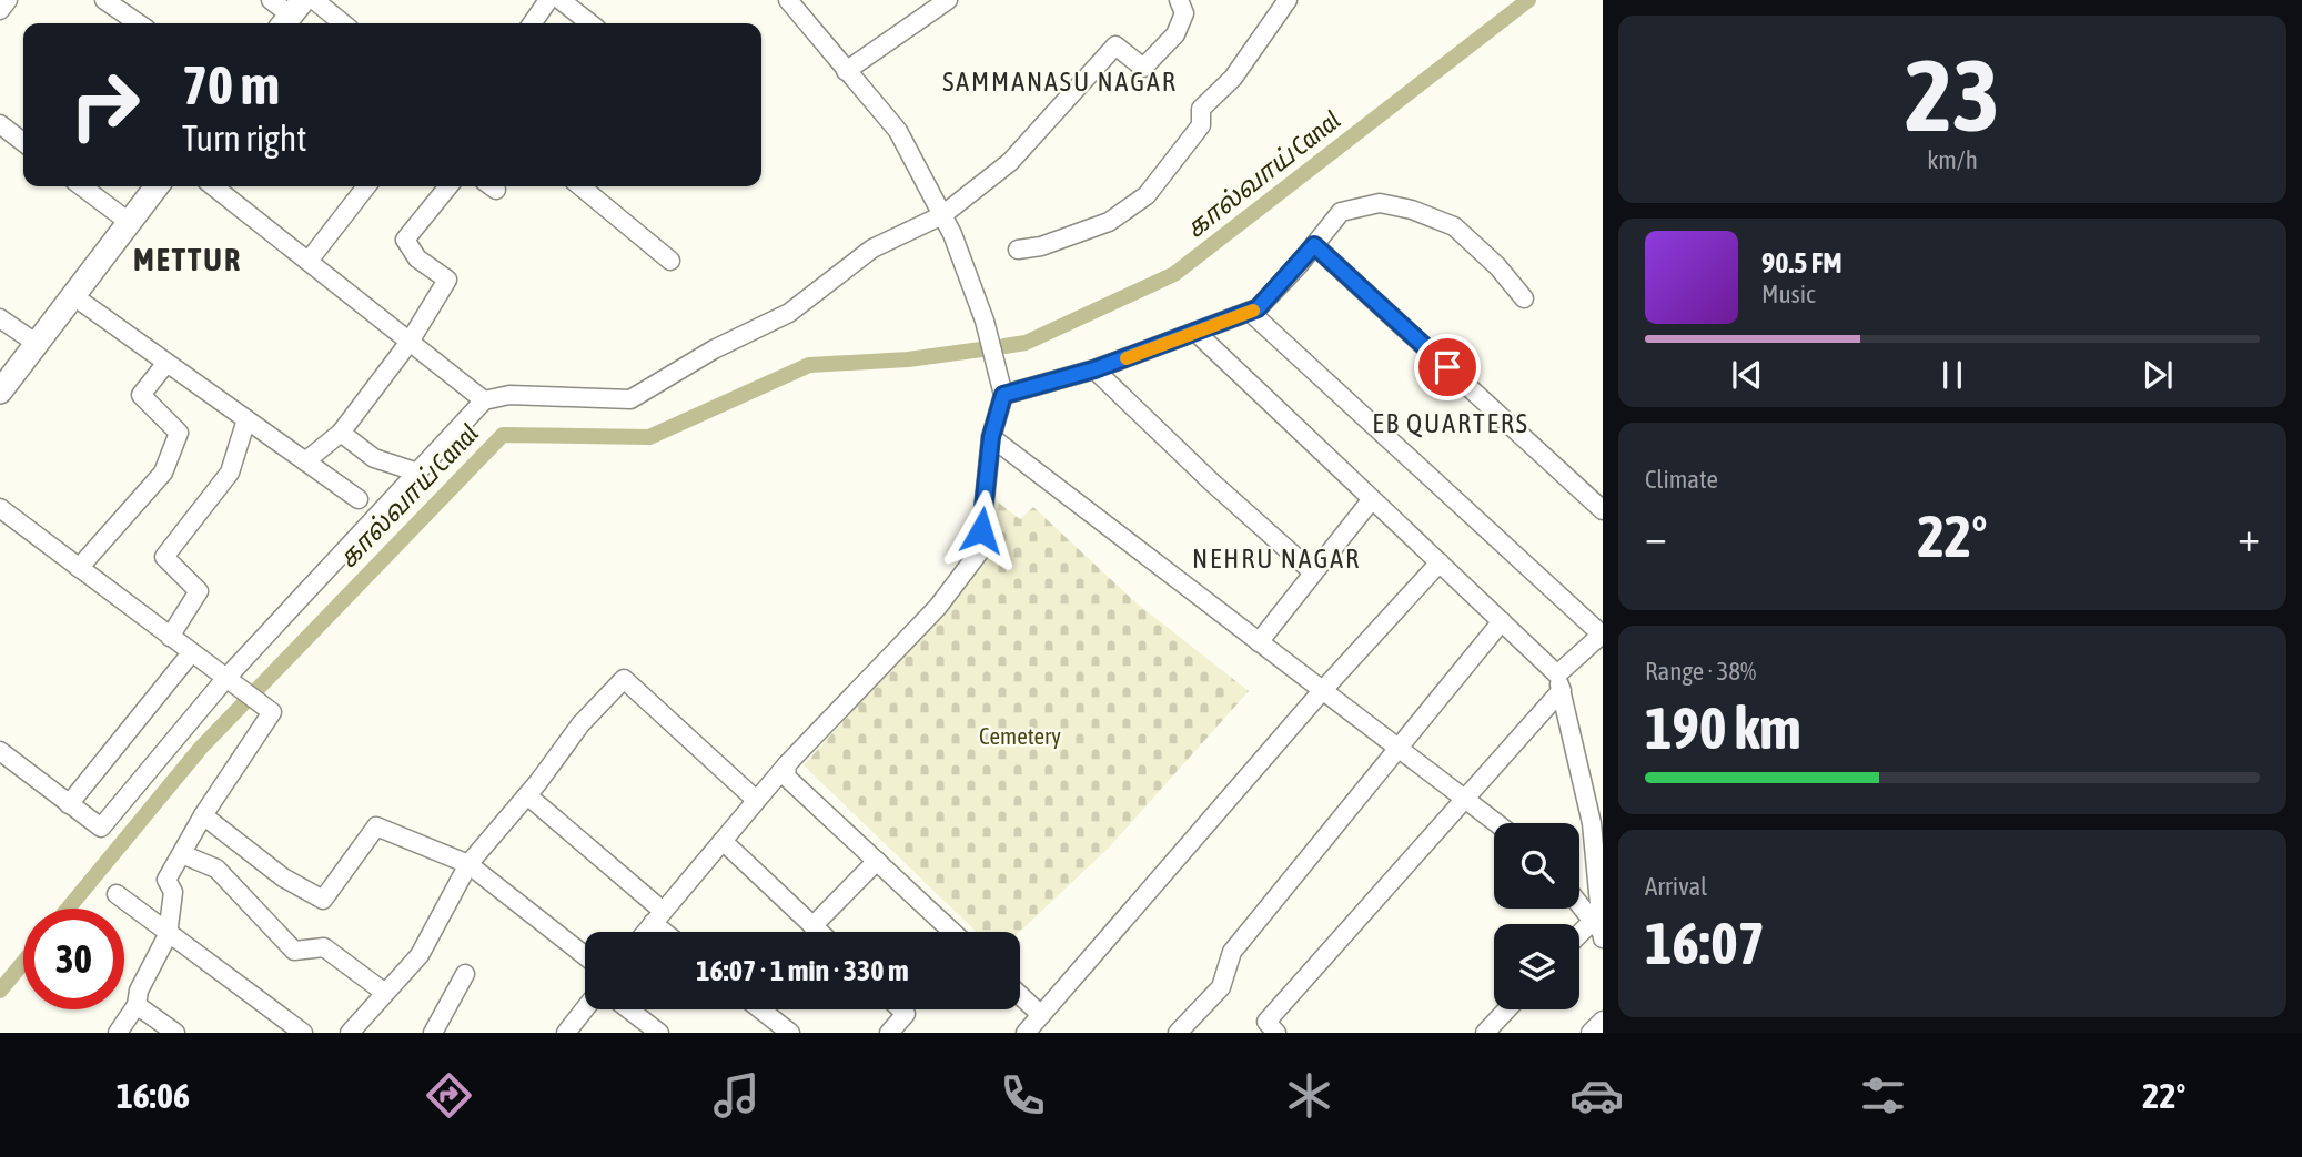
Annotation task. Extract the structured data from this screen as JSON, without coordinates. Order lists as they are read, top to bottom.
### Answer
{
  "districts": [
    "SAMMANASU NAGAR",
    "METTUR",
    "EB QUARTERS",
    "NEHRU NAGAR"
  ],
  "water": ["கால்வாய் Canal"],
  "parks": ["Cemetery"],
  "page": {
    "tile": [
      ["23", "km/h"],
      "Climate",
      ["Range · 38%", "190 km"],
      ["Arrival", "16:07"]
    ],
    "turn": ["70 m", "Turn right"],
    "song": ["90.5 FM", "Music"],
    "heat": ["−", "22°", "+"],
    "limit": "30",
    "trip": "16:07 · 1 min · 330 m",
    "tabs": ["16:06", "22°"]
  }
}
